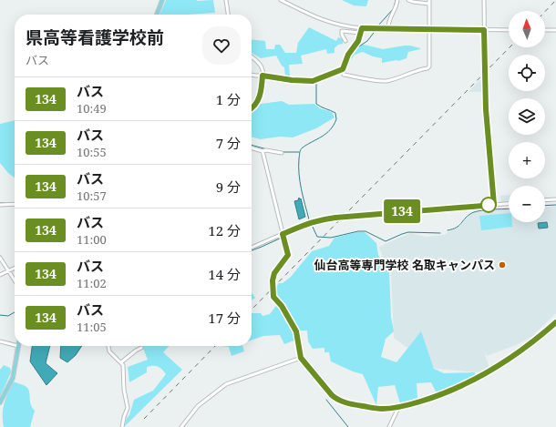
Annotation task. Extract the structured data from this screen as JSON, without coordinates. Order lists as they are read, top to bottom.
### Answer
{
  "places": ["仙台高等専門学校 名取キャンパス"],
  "lines": ["bus line 134"],
  "north": "top",
  "page": {
    "on_map": "134",
    "map_buttons": ["+", "−"],
    "heading": ["県高等看護学校前", "バス"],
    "list": [
      {
        "mark": "134",
        "name": "バス",
        "note": "10:49",
        "value": "1 分"
      },
      {
        "mark": "134",
        "name": "バス",
        "note": "10:55",
        "value": "7 分"
      },
      {
        "mark": "134",
        "name": "バス",
        "note": "10:57",
        "value": "9 分"
      },
      {
        "mark": "134",
        "name": "バス",
        "note": "11:00",
        "value": "12 分"
      },
      {
        "mark": "134",
        "name": "バス",
        "note": "11:02",
        "value": "14 分"
      },
      {
        "mark": "134",
        "name": "バス",
        "note": "11:05",
        "value": "17 分"
      }
    ]
  }
}
